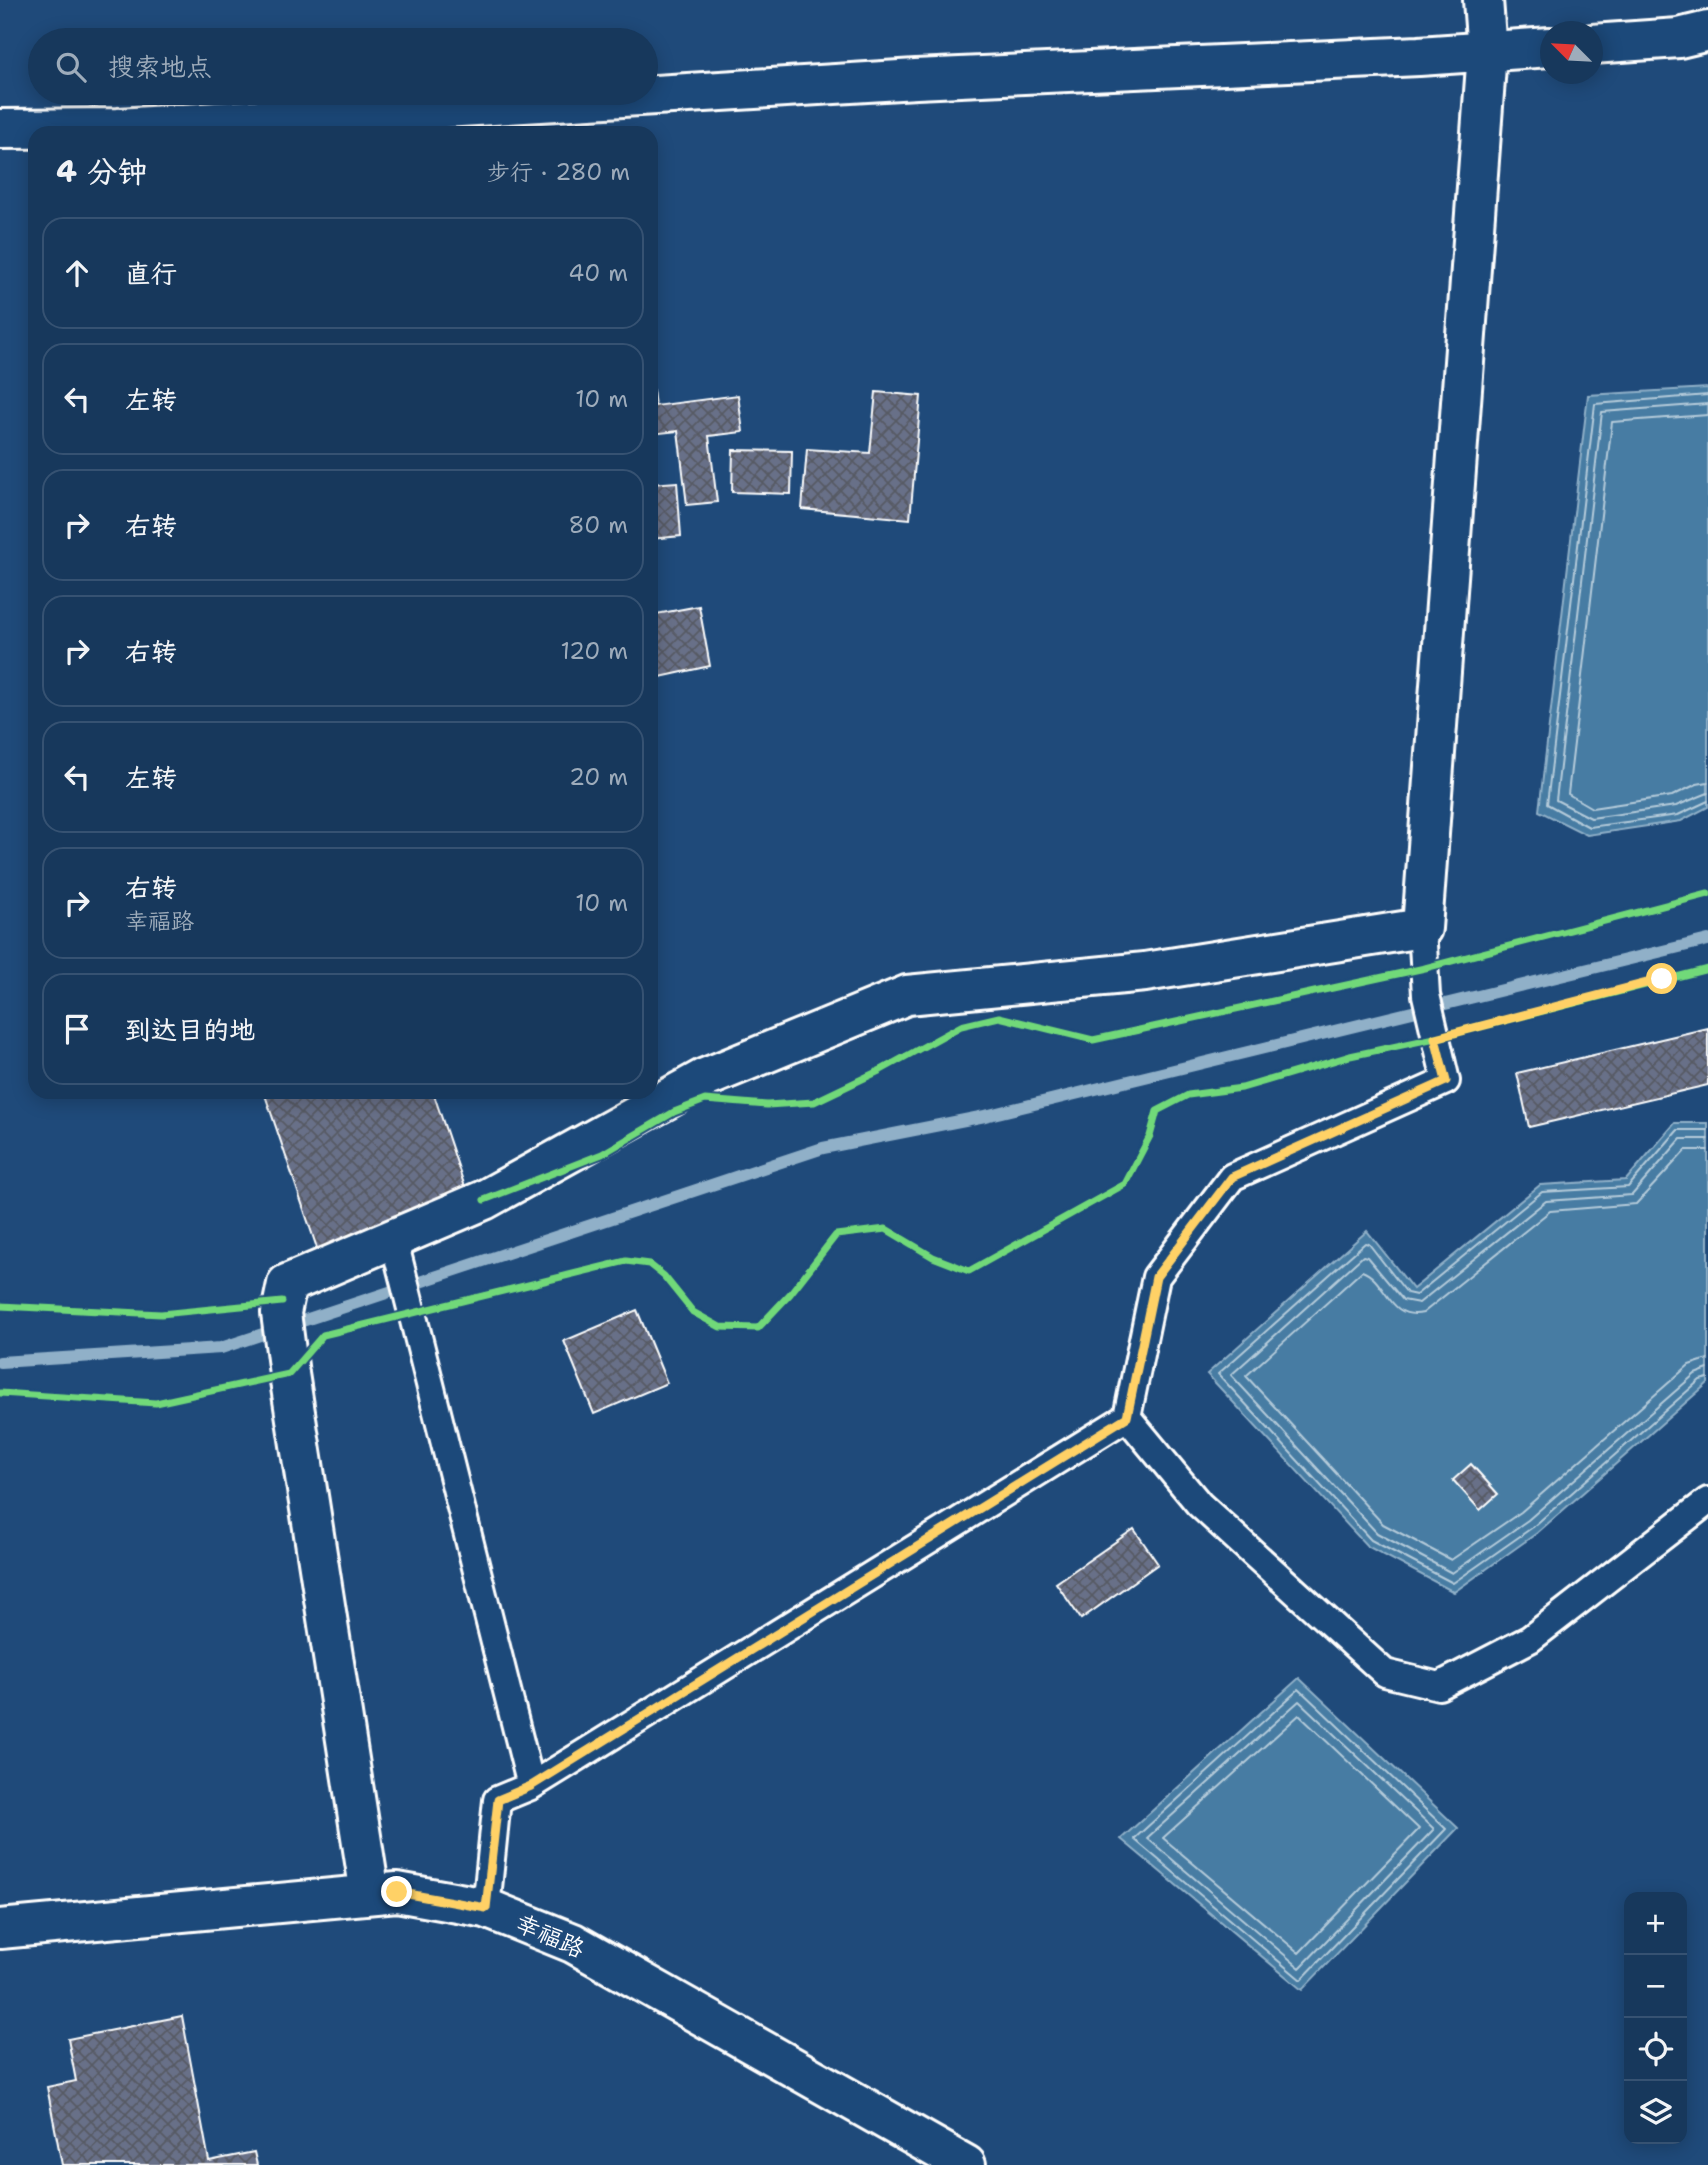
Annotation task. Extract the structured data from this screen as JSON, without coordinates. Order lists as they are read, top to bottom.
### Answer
{
  "streets": {
    "street": ["幸福路"]
  },
  "north": "top left",
  "page": {
    "search": "搜索地点",
    "heading": ["4 分钟", "步行 · 280 m"],
    "list": [
      ["直行", "40 m"],
      ["左转", "10 m"],
      ["右转", "80 m"],
      ["右转", "120 m"],
      ["左转", "20 m"],
      ["右转", "幸福路", "10 m"],
      "到达目的地"
    ],
    "map_buttons": ["+", "−"]
  }
}
